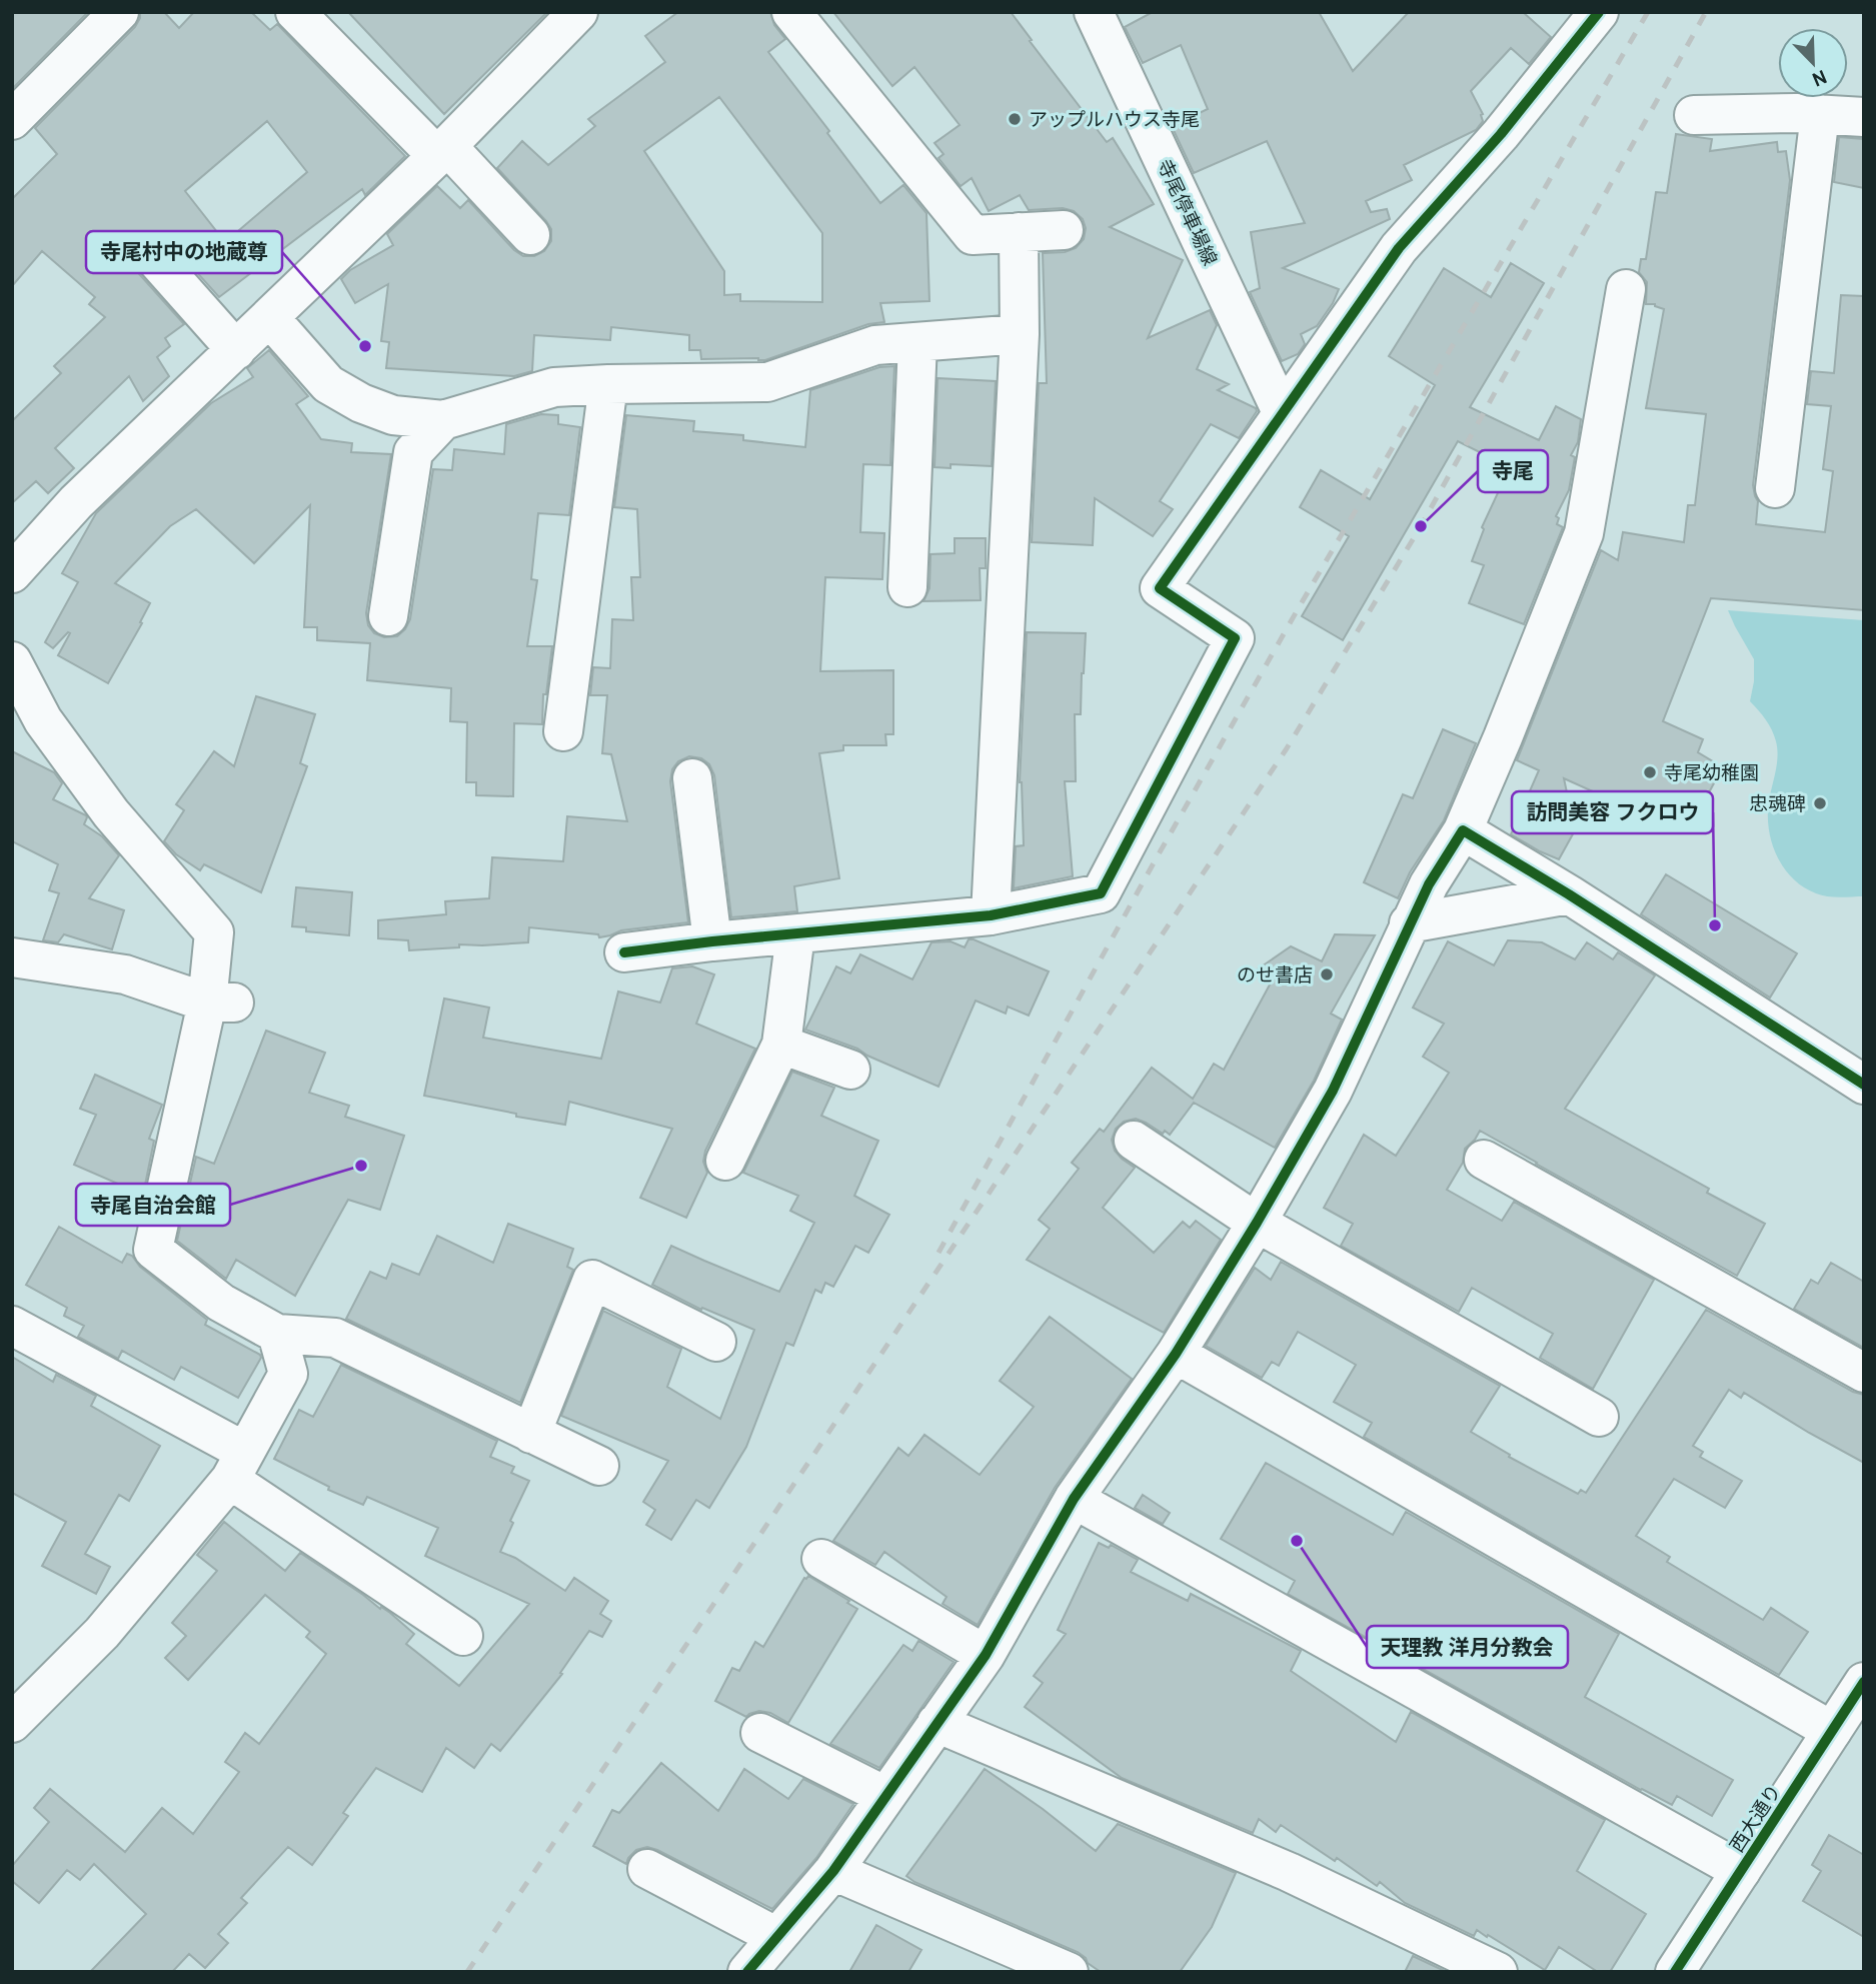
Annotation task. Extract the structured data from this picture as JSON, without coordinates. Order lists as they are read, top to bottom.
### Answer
{
  "streets": {
    "street": ["寺尾停車場線", "西大通り"]
  },
  "places": [
    "アップルハウス寺尾",
    "寺尾村中の地蔵尊",
    "寺尾",
    "寺尾幼稚園",
    "忠魂碑",
    "訪問美容 フクロウ",
    "のせ書店",
    "寺尾自治会館",
    "天理教 洋月分教会"
  ],
  "north": "bottom right"
}
